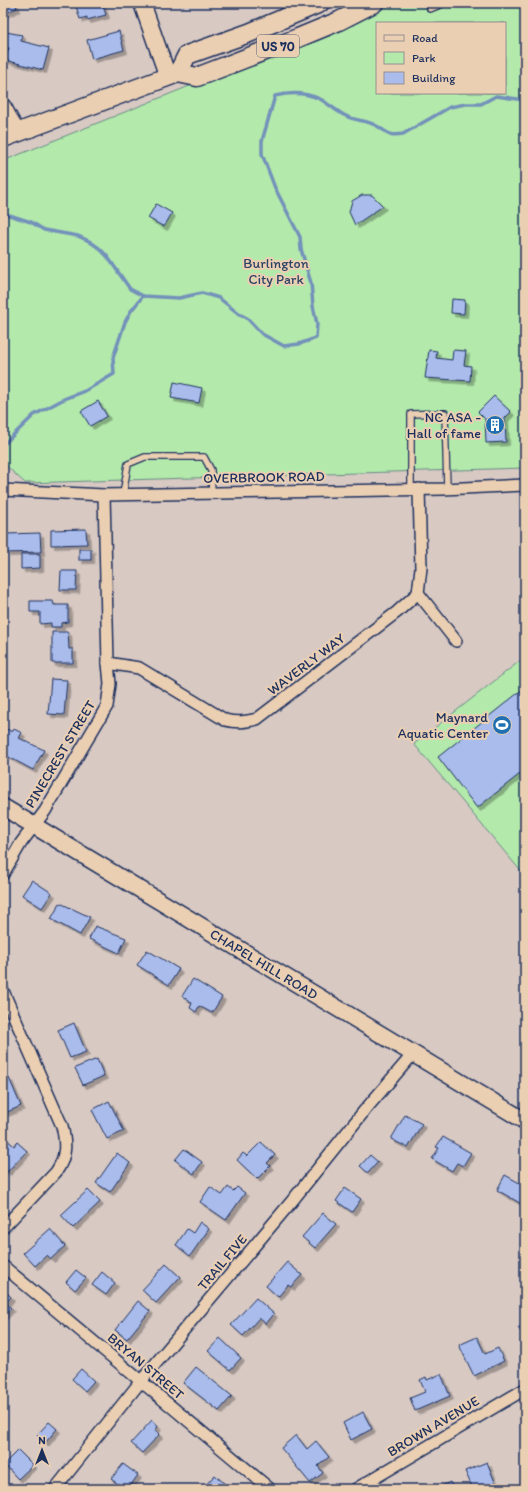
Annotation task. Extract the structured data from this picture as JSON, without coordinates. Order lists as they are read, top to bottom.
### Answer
{
  "streets": {
    "main road": ["US 70", "CHAPEL HILL ROAD"],
    "street": [
      "OVERBROOK ROAD",
      "WAVERLY WAY",
      "PINECREST STREET",
      "TRAIL FIVE",
      "BRYAN STREET",
      "BROWN AVENUE"
    ]
  },
  "crossings": [
    ["OVERBROOK ROAD", "PINECREST STREET"],
    ["WAVERLY WAY", "PINECREST STREET"],
    ["PINECREST STREET", "CHAPEL HILL ROAD"],
    ["CHAPEL HILL ROAD", "TRAIL FIVE"],
    ["TRAIL FIVE", "BRYAN STREET"]
  ],
  "parks": ["Burlington City Park"],
  "places": {
    "building": ["NC ASA - Hall of fame"],
    "sports": ["Maynard Aquatic Center"]
  },
  "legend": ["Road", "Park", "Building"],
  "north": "top"
}
